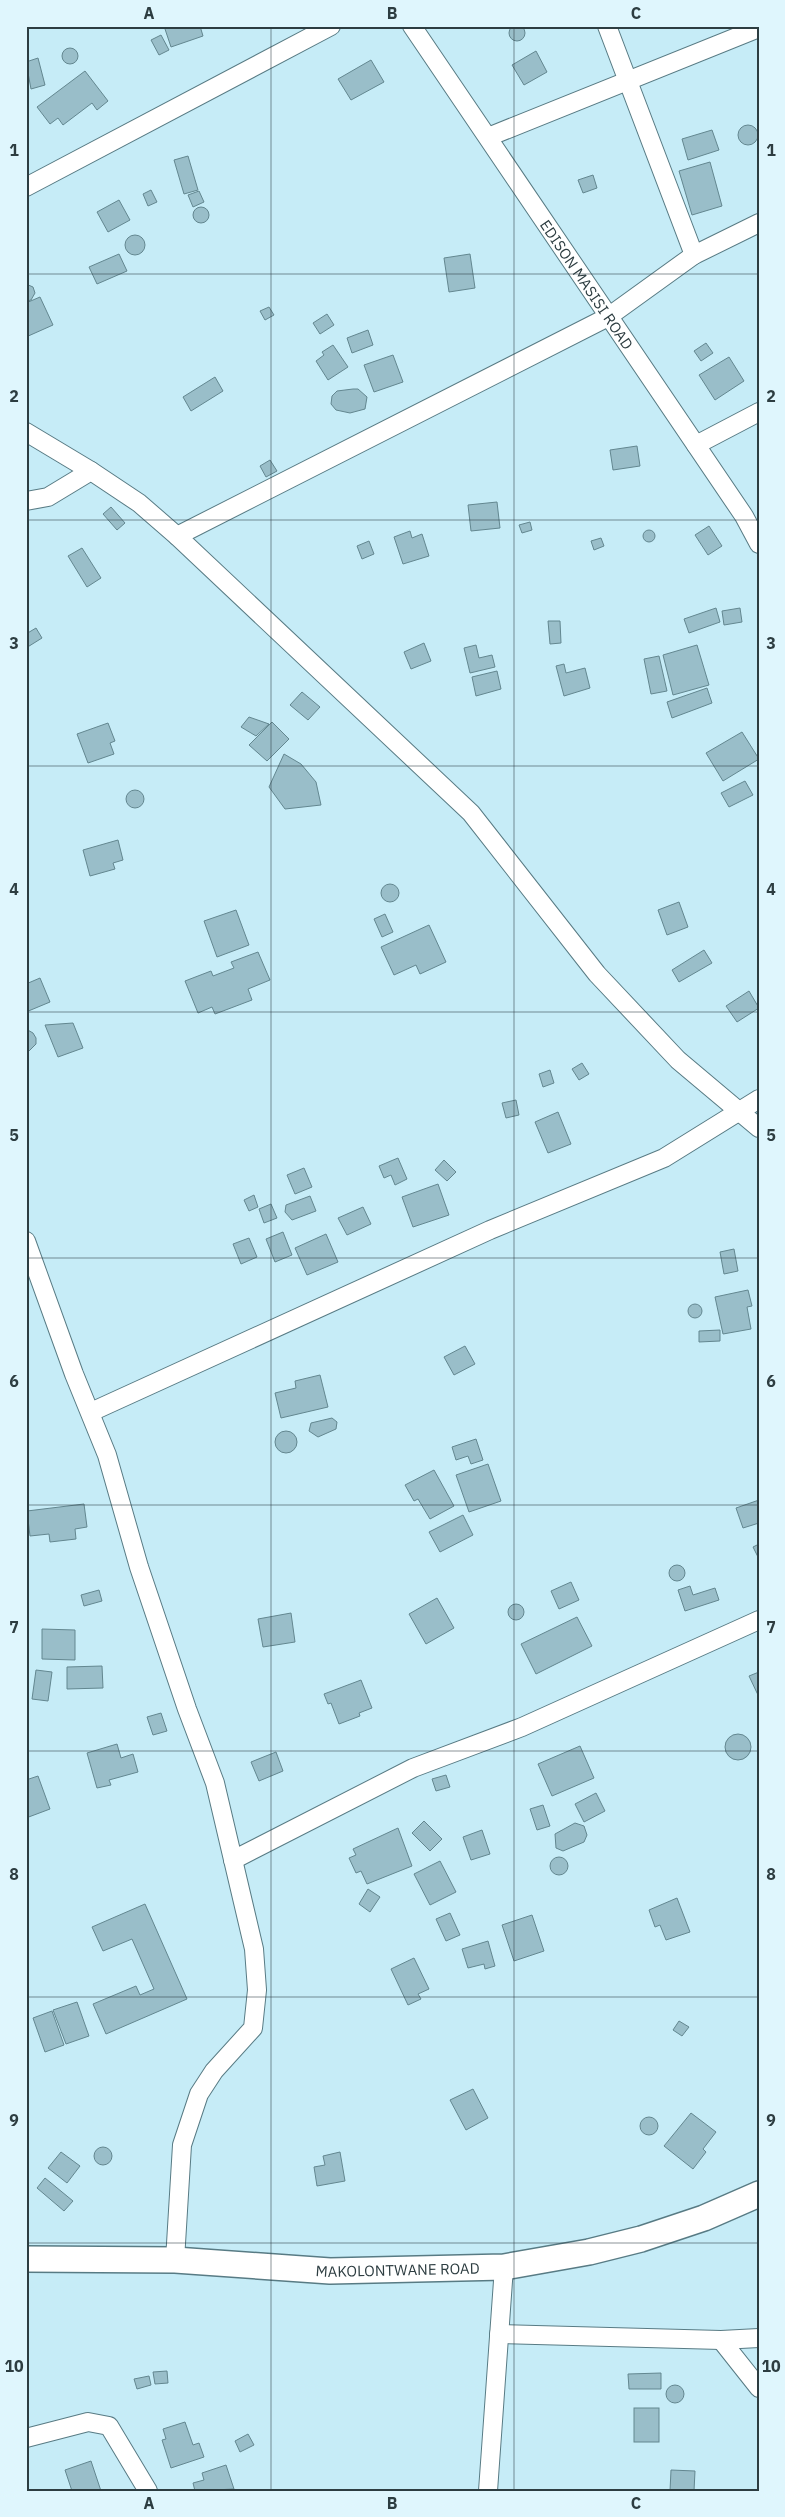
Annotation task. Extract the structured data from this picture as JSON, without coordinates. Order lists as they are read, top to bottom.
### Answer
{
  "streets": {
    "main road": ["MAKOLONTWANE ROAD"],
    "street": ["EDISON MASISI ROAD"]
  },
  "grid": {
    "columns": ["A", "B", "C"],
    "rows": [
      "1",
      "2",
      "3",
      "4",
      "5",
      "6",
      "7",
      "8",
      "9",
      "10"
    ]
  }
}
